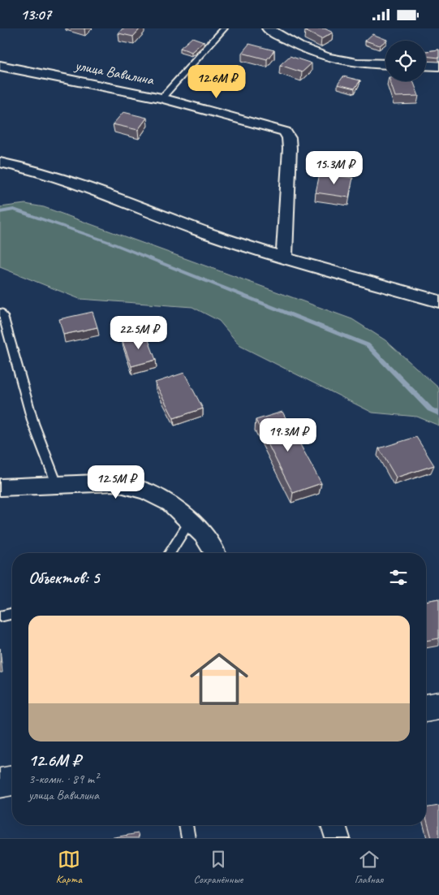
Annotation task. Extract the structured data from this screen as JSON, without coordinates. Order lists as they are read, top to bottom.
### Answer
{
  "streets": {
    "street": ["улица Вавилина"]
  },
  "page": {
    "status": "13:07",
    "price": [
      "12.6M ₽",
      "15.3M ₽",
      "22.5M ₽",
      "19.3M ₽",
      "12.5M ₽"
    ],
    "heading": "Объектов: 5",
    "list": [
      {
        "name": "12.6M ₽",
        "note": "3-комн. · 89 m² · улица Вавилина"
      }
    ],
    "tabs": ["Карта", "Сохранённые", "Главная"]
  }
}
